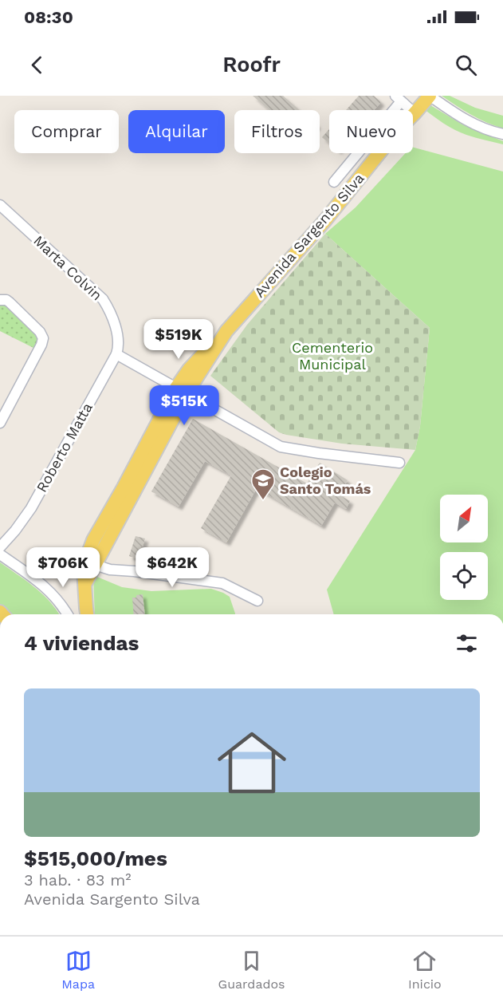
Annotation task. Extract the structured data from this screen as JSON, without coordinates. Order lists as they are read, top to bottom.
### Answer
{
  "streets": {
    "main road": ["Avenida Sargento Silva"],
    "street": ["Marta Colvin", "Roberto Matta"]
  },
  "crossings": [
    ["Marta Colvin", "Roberto Matta"]
  ],
  "parks": ["Cementerio Municipal"],
  "places": {
    "school or university": ["Colegio Santo Tomás"]
  },
  "north": "top right",
  "page": {
    "status": "08:30",
    "header": "Roofr",
    "chip": [
      "Comprar",
      "Alquilar",
      "Filtros",
      "Nuevo"
    ],
    "price": [
      "$519K",
      "$515K",
      "$706K",
      "$642K"
    ],
    "heading": "4 viviendas",
    "list": [
      {
        "name": "$515,000/mes",
        "note": "3 hab. · 83 m² · Avenida Sargento Silva"
      }
    ],
    "tabs": ["Mapa", "Guardados", "Inicio"]
  }
}
